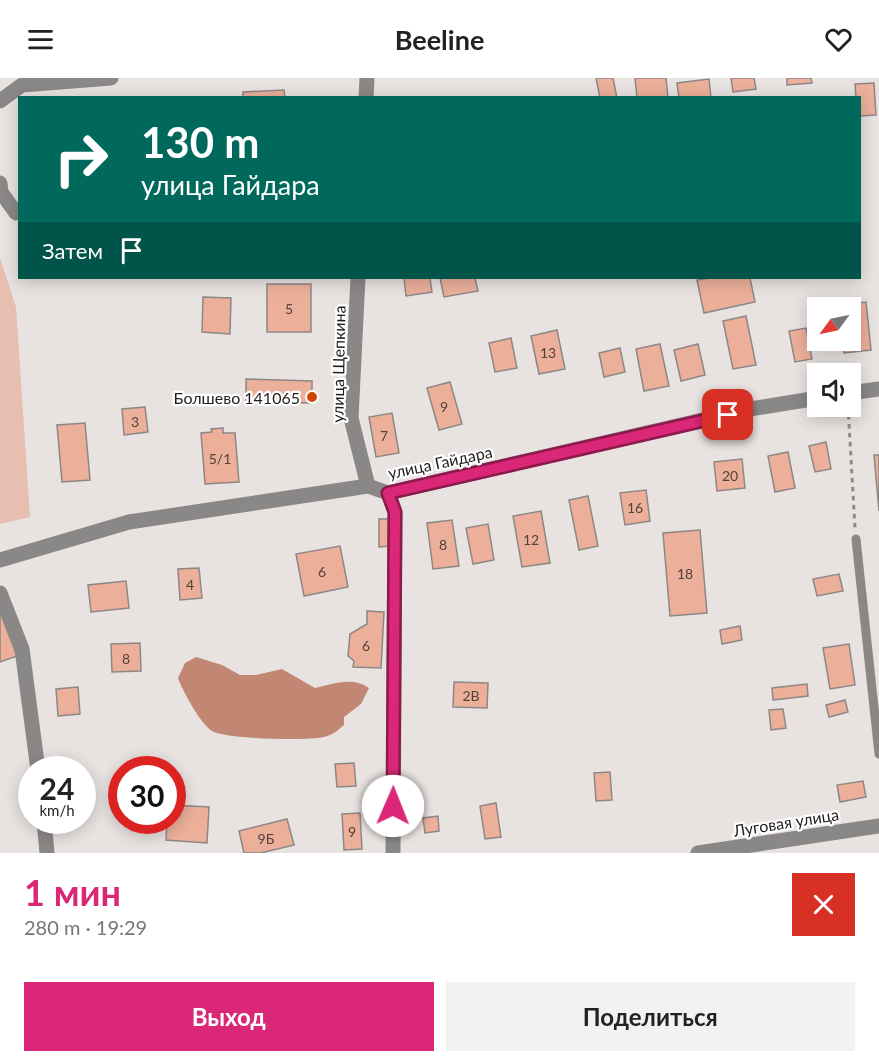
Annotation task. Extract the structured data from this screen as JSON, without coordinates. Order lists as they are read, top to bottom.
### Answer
{
  "streets": {
    "street": ["улица Щепкина", "улица Гайдара", "Луговая улица"]
  },
  "crossings": [
    ["улица Щепкина", "улица Гайдара"]
  ],
  "places": ["Болшево 141065"],
  "house_numbers": [
    "5",
    "13",
    "9",
    "3",
    "7",
    "5/1",
    "20",
    "16",
    "12",
    "8",
    "6",
    "18",
    "4",
    "6",
    "8",
    "2В",
    "9",
    "9Б"
  ],
  "north": "bottom left",
  "page": {
    "header": "Beeline",
    "turn": ["130 m", "улица Гайдара"],
    "then": "Затем",
    "speed": "24 km/h",
    "limit": "30",
    "heading": ["1 мин", "280 m · 19:29"],
    "buttons": ["Выход", "Поделиться"]
  }
}
